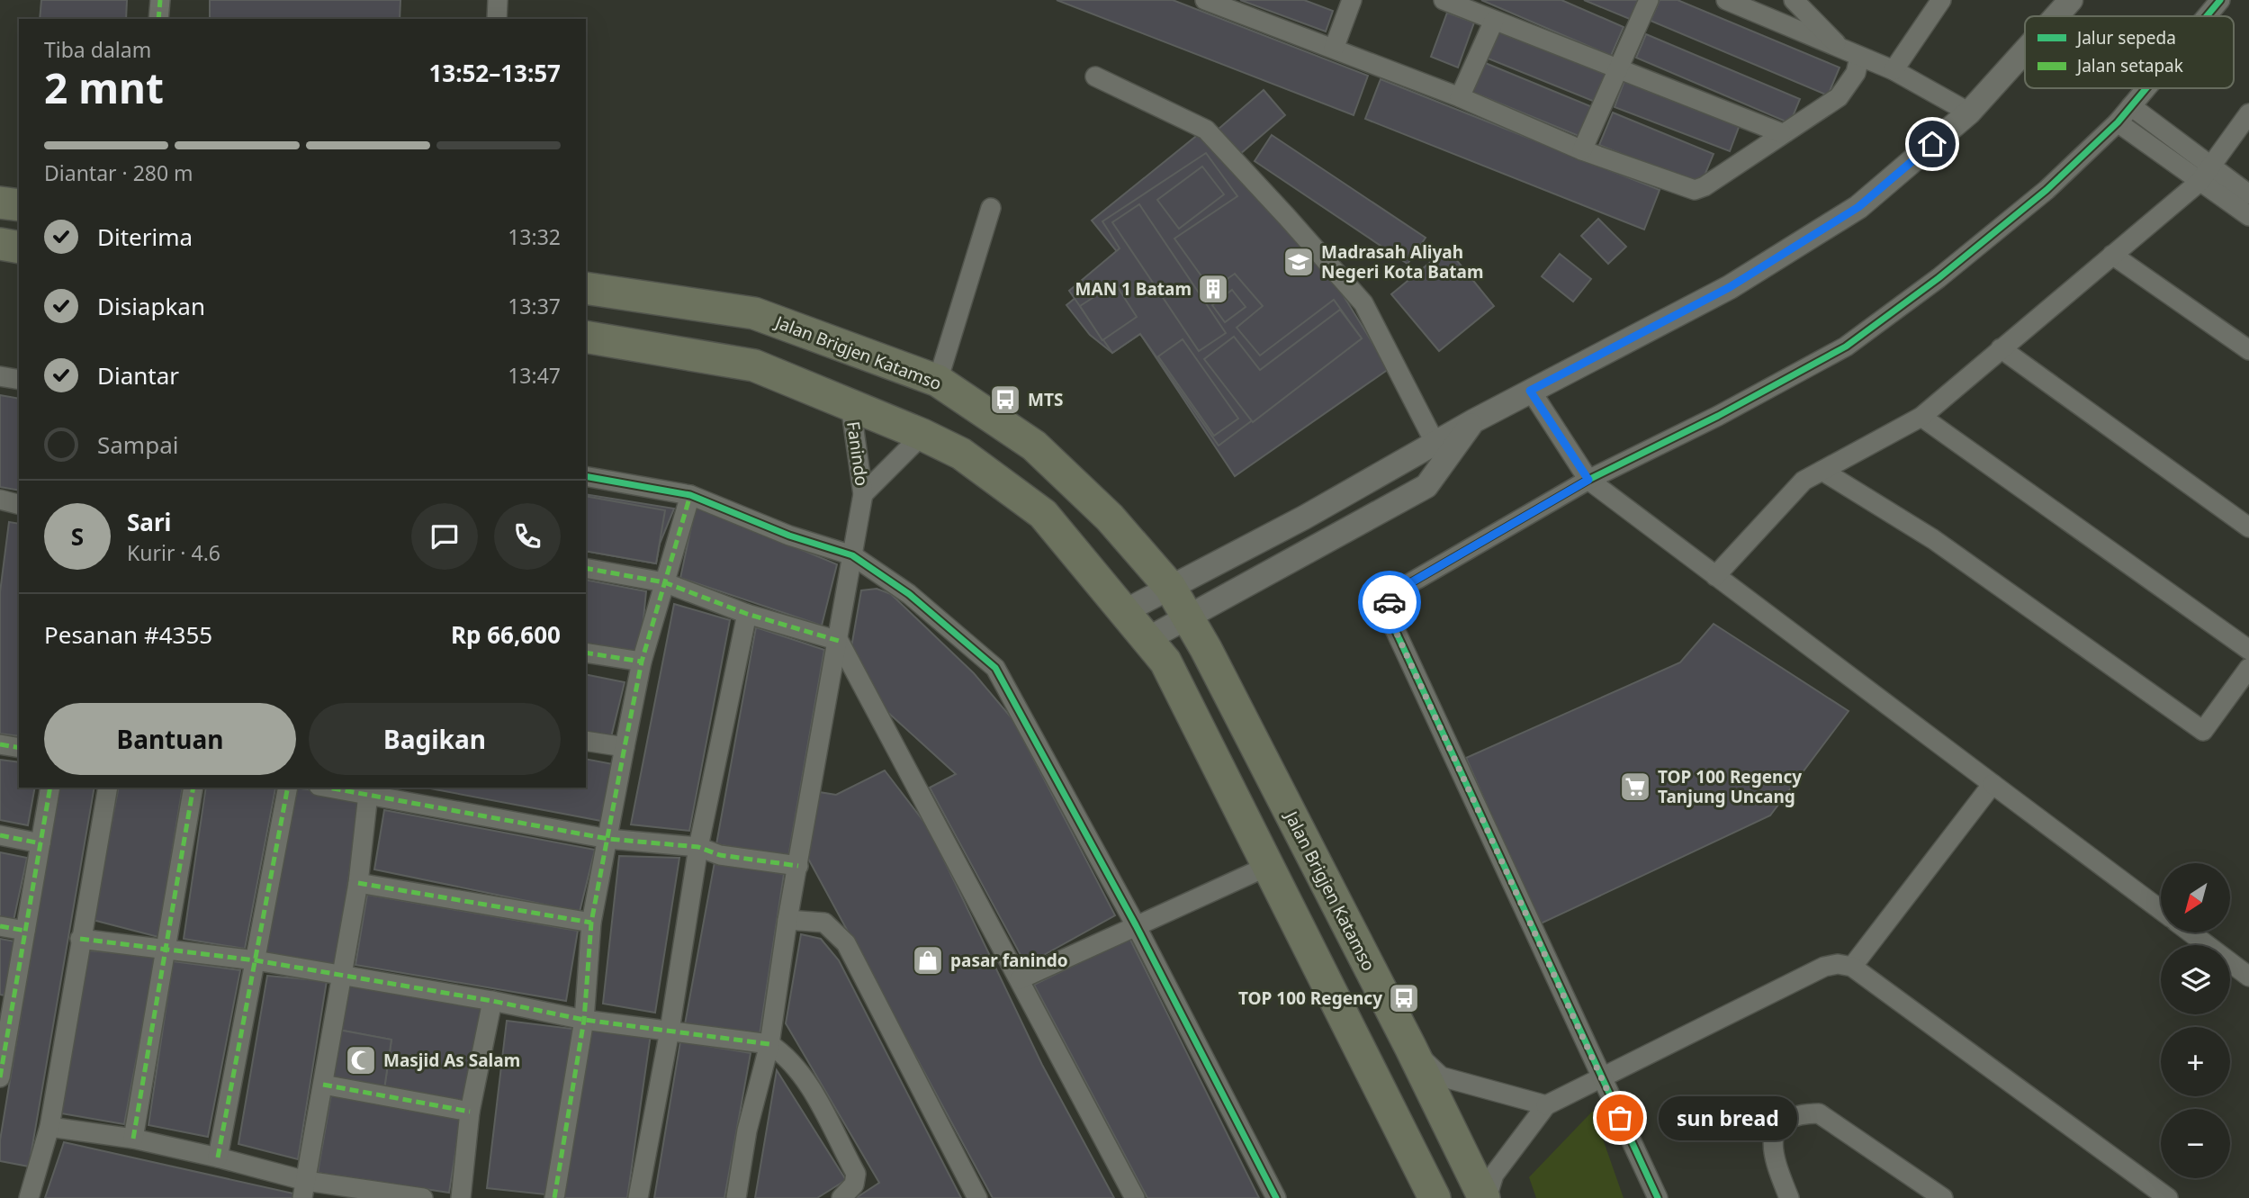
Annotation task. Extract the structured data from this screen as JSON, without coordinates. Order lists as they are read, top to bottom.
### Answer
{
  "streets": {
    "highway": ["Jalan Brigjen Katamso"],
    "street": ["Fanindo"]
  },
  "places": {
    "school or university": ["Madrasah Aliyah Negeri Kota Batam"],
    "building": ["MAN 1 Batam"],
    "bus stop": ["MTS", "TOP 100 Regency"],
    "supermarket": ["TOP 100 Regency Tanjung Uncang"],
    "shop": ["pasar fanindo"],
    "mosque": ["Masjid As Salam"],
    "other": ["sun bread"]
  },
  "legend": ["Jalur sepeda", "Jalan setapak"],
  "north": "bottom left",
  "page": {
    "heading": ["2 mnt", "Tiba dalam", "13:52–13:57"],
    "panel": [
      "Sari",
      "Kurir · 4.6",
      "Pesanan #4355",
      "Rp 66,600"
    ],
    "bar": "Diantar · 280 m",
    "list": [
      ["Diterima", "13:32"],
      ["Disiapkan", "13:37"],
      ["Diantar", "13:47"],
      "Sampai"
    ],
    "round": "S",
    "buttons": ["Bantuan", "Bagikan"],
    "map_buttons": ["+", "−"],
    "bubble": "sun bread"
  }
}
